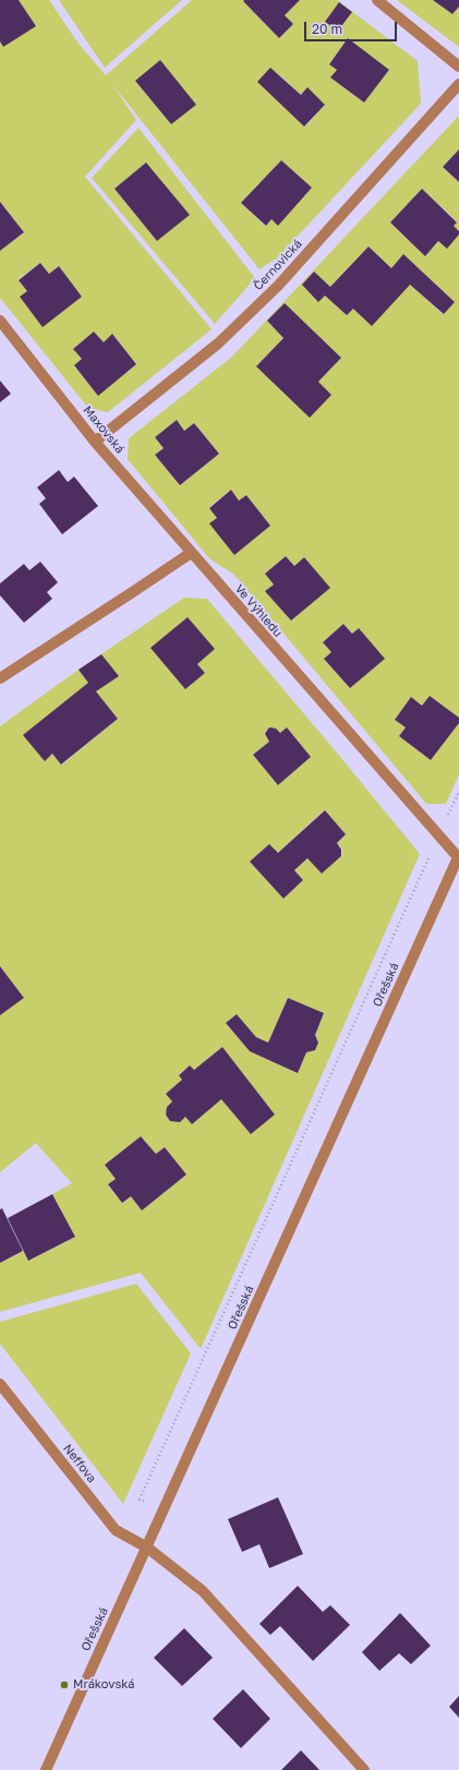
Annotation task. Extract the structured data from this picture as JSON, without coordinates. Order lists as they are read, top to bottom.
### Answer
{
  "streets": {
    "street": [
      "Černovická",
      "Maxovská",
      "Ve Výhledu",
      "Ořešská",
      "Neffova"
    ]
  },
  "crossings": [
    ["Černovická", "Maxovská"],
    ["Maxovská", "Ve Výhledu"],
    ["Ve Výhledu", "Ořešská"],
    ["Ořešská", "Neffova"]
  ],
  "places": ["Mrákovská"],
  "scale_bar": "20 m"
}
